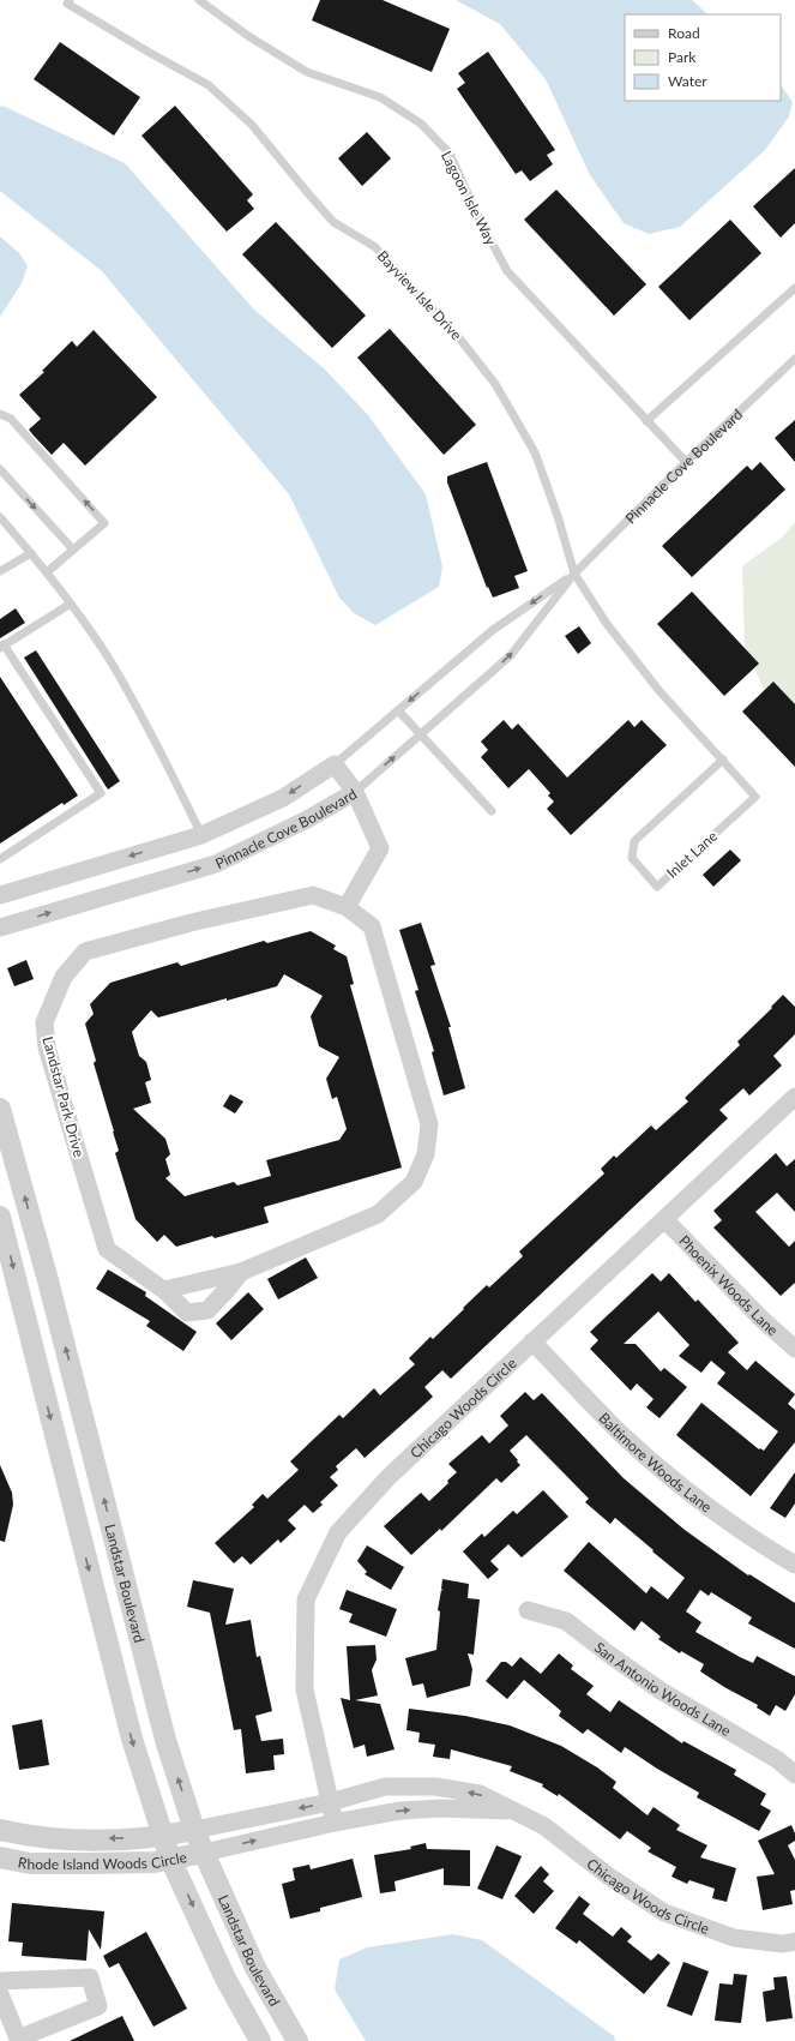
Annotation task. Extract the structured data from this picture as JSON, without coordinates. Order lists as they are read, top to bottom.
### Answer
{
  "streets": {
    "street": [
      "Pinnacle Cove Boulevard",
      "Landstar Park Drive",
      "Phoenix Woods Lane",
      "Chicago Woods Circle",
      "Baltimore Woods Lane",
      "Landstar Boulevard",
      "San Antonio Woods Lane",
      "Rhode Island Woods Circle"
    ],
    "lane": ["Lagoon Isle Way", "Bayview Isle Drive", "Inlet Lane"]
  },
  "crossings": [
    ["Lagoon Isle Way", "Pinnacle Cove Boulevard"],
    ["Bayview Isle Drive", "Pinnacle Cove Boulevard"],
    ["Bayview Isle Drive", "Inlet Lane"],
    ["Pinnacle Cove Boulevard", "Inlet Lane"],
    ["Phoenix Woods Lane", "Chicago Woods Circle"],
    ["Chicago Woods Circle", "Baltimore Woods Lane"],
    ["Chicago Woods Circle", "Landstar Boulevard"],
    ["Chicago Woods Circle", "Rhode Island Woods Circle"],
    ["Landstar Boulevard", "Rhode Island Woods Circle"]
  ],
  "legend": ["Road", "Park", "Water"]
}
